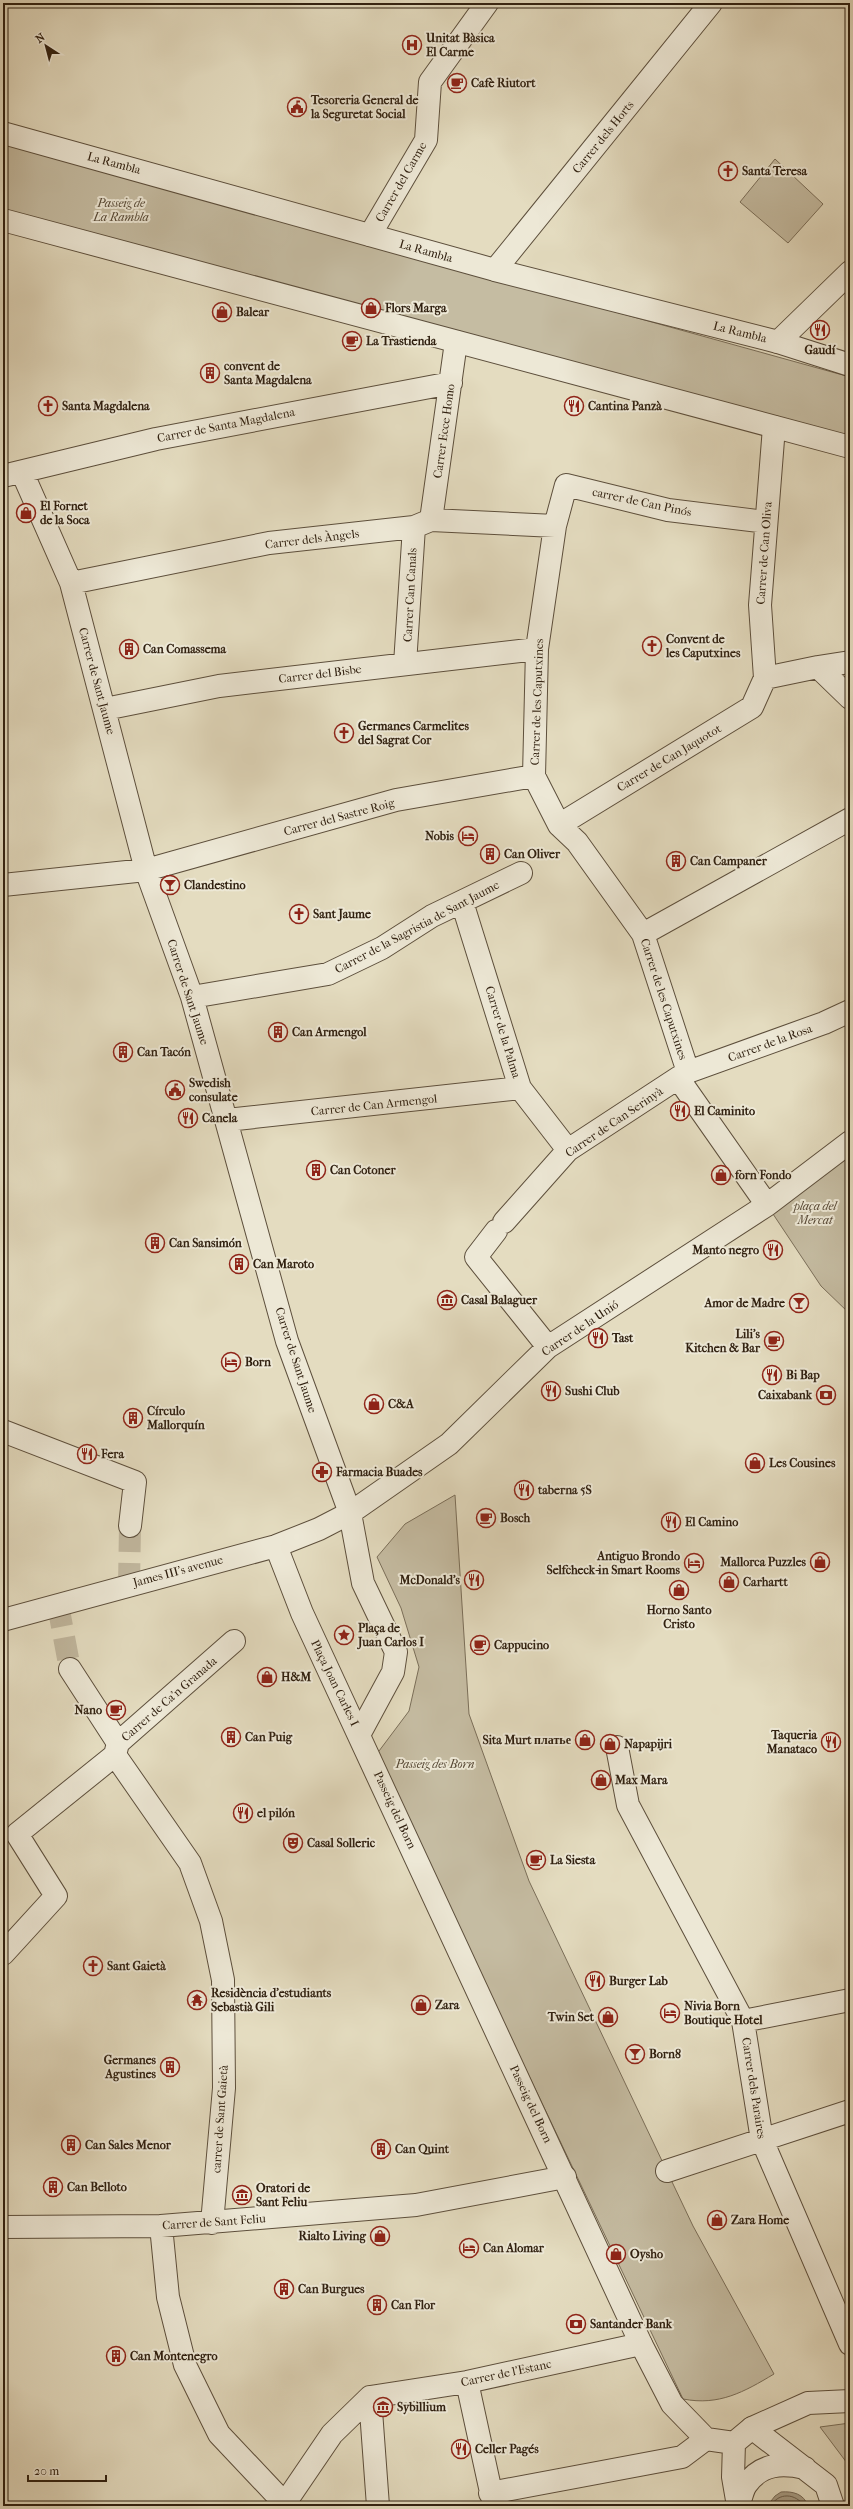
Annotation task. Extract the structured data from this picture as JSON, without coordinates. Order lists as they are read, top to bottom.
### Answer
{
  "streets": {
    "street": [
      "Carrer dels Horts",
      "La Rambla",
      "Carrer del Carme",
      "Carrer de Santa Magdalena",
      "Carrer Ecce Homo",
      "carrer de Can Pinós",
      "Carrer dels Àngels",
      "Carrer de Can Oliva",
      "Carrer Can Canals",
      "Carrer del Bisbe",
      "Carrer de Sant Jaume",
      "Carrer de les Caputxines",
      "Carrer de Can Jaquotot",
      "Carrer del Sastre Roig",
      "Carrer de la Sagristia de Sant Jaume",
      "Carrer de la Palma",
      "Carrer de la Rosa",
      "Carrer de Can Armengol",
      "Carrer de Can Serinyà",
      "Carrer de la Unió",
      "James III's avenue",
      "Plaça Joan Carles I",
      "Carrer de Ca'n Granada",
      "Passeig del Born",
      "Carrer dels Paraires",
      "carrer de Sant Gaietà",
      "Carrer de Sant Feliu",
      "Carrer de l'Estanc"
    ]
  },
  "crossings": [
    ["Carrer dels Horts", "La Rambla"],
    ["La Rambla", "Carrer del Carme"],
    ["Carrer de Santa Magdalena", "Carrer Ecce Homo"],
    ["Carrer de Santa Magdalena", "Carrer de Sant Jaume"],
    ["Carrer Ecce Homo", "Carrer dels Àngels"],
    ["Carrer Ecce Homo", "Carrer Can Canals"],
    ["carrer de Can Pinós", "Carrer de Can Oliva"],
    ["carrer de Can Pinós", "Carrer de les Caputxines"],
    ["Carrer dels Àngels", "Carrer Can Canals"],
    ["Carrer dels Àngels", "Carrer de Sant Jaume"],
    ["Carrer dels Àngels", "Carrer de les Caputxines"],
    ["Carrer de Can Oliva", "Carrer de Can Jaquotot"],
    ["Carrer Can Canals", "Carrer del Bisbe"],
    ["Carrer del Bisbe", "Carrer de Sant Jaume"],
    ["Carrer del Bisbe", "Carrer de les Caputxines"],
    ["Carrer de Sant Jaume", "Carrer del Sastre Roig"],
    ["Carrer de Sant Jaume", "Carrer de la Sagristia de Sant Jaume"],
    ["Carrer de Sant Jaume", "Carrer de Can Armengol"],
    ["Carrer de Sant Jaume", "Carrer de la Unió"],
    ["Carrer de Sant Jaume", "James III's avenue"],
    ["Carrer de Sant Jaume", "Plaça Joan Carles I"],
    ["Carrer de les Caputxines", "Carrer de Can Jaquotot"],
    ["Carrer de les Caputxines", "Carrer del Sastre Roig"],
    ["Carrer de les Caputxines", "Carrer de la Rosa"],
    ["Carrer de les Caputxines", "Carrer de Can Serinyà"],
    ["Carrer de les Caputxines", "Carrer de la Unió"],
    ["Carrer de la Sagristia de Sant Jaume", "Carrer de la Palma"],
    ["Carrer de la Palma", "Carrer de Can Armengol"],
    ["Carrer de la Palma", "Carrer de Can Serinyà"],
    ["Carrer de la Rosa", "Carrer de Can Serinyà"],
    ["Carrer de Can Serinyà", "Carrer de la Unió"],
    ["Carrer de la Unió", "James III's avenue"],
    ["Carrer de la Unió", "Plaça Joan Carles I"],
    ["James III's avenue", "Plaça Joan Carles I"],
    ["Plaça Joan Carles I", "Passeig del Born"],
    ["Carrer de Ca'n Granada", "carrer de Sant Gaietà"],
    ["Passeig del Born", "Carrer de Sant Feliu"],
    ["Passeig del Born", "Carrer de l'Estanc"],
    ["carrer de Sant Gaietà", "Carrer de Sant Feliu"]
  ],
  "parks": ["Passeig de La Rambla", "plaça del Mercat", "Passeig des Born"],
  "places": {
    "hospital": ["Unitat Bàsica El Carme"],
    "cafe": [
      "Cafè Riutort",
      "La Trastienda",
      "Lili's Kitchen & Bar",
      "Bosch",
      "Cappucino",
      "Nano",
      "La Siesta"
    ],
    "public building": ["Tesoreria General de la Seguretat Social", "Swedish consulate"],
    "church": [
      "Santa Teresa",
      "Santa Magdalena",
      "Convent de les Caputxines",
      "Germanes Carmelites del Sagrat Cor",
      "Sant Jaume",
      "Sant Gaietà"
    ],
    "shop": [
      "Flors Marga",
      "Balear",
      "El Fornet de la Soca",
      "forn Fondo",
      "C&A",
      "Les Cousines",
      "Mallorca Puzzles",
      "Carhartt",
      "Horno Santo Cristo",
      "H&M",
      "Sita Murt платье",
      "Napapijri",
      "Max Mara",
      "Zara",
      "Twin Set",
      "Zara Home",
      "Rialto Living",
      "Oysho"
    ],
    "restaurant": [
      "Gaudí",
      "Cantina Panzà",
      "El Caminito",
      "Canela",
      "Manto negro",
      "Tast",
      "Bi Bap",
      "Sushi Club",
      "Fera",
      "taberna 5S",
      "El Camino",
      "McDonald's",
      "Taqueria Manataco",
      "el pilón",
      "Burger Lab",
      "Celler Pagés"
    ],
    "building": [
      "convent de Santa Magdalena",
      "Can Comassema",
      "Can Oliver",
      "Can Campaner",
      "Can Armengol",
      "Can Tacón",
      "Can Cotoner",
      "Can Sansimón",
      "Can Maroto",
      "Círculo Mallorquín",
      "Can Puig",
      "Germanes Agustines",
      "Can Sales Menor",
      "Can Quint",
      "Can Belloto",
      "Can Burgues",
      "Can Flor",
      "Can Montenegro"
    ],
    "hotel": [
      "Nobis",
      "Born",
      "Antiguo Brondo Selfcheck-in Smart Rooms",
      "Nivia Born Boutique Hotel",
      "Can Alomar"
    ],
    "bar": ["Clandestino", "Amor de Madre", "Born8"],
    "museum": ["Casal Balaguer", "Oratori de Sant Feliu", "Sybillium"],
    "bank": ["Caixabank", "Santander Bank"],
    "pharmacy": ["Farmacia Buades"],
    "place": ["Plaça de Juan Carlos I"],
    "theatre": ["Casal Solleric"],
    "temple": ["Residència d'estudiants Sebastià Gili"]
  },
  "scale_bar": "20 m",
  "north": "top left"
}
